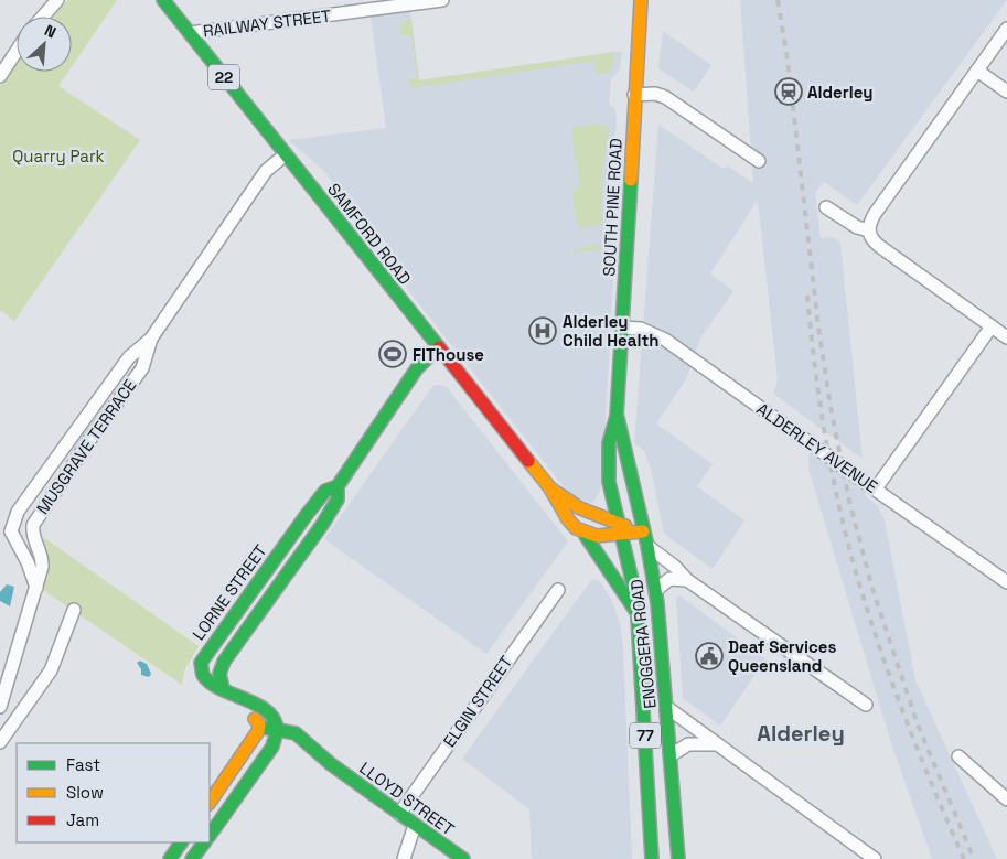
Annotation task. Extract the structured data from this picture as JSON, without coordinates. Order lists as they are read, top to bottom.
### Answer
{
  "streets": {
    "main road": [
      "22",
      "SOUTH PINE ROAD",
      "SAMFORD ROAD",
      "LORNE STREET",
      "ENOGGERA ROAD",
      "77",
      "LLOYD STREET"
    ],
    "street": [
      "RAILWAY STREET",
      "MUSGRAVE TERRACE",
      "ALDERLEY AVENUE",
      "ELGIN STREET"
    ]
  },
  "crossings": [
    ["RAILWAY STREET", "SAMFORD ROAD"],
    ["SOUTH PINE ROAD", "SAMFORD ROAD"],
    ["SOUTH PINE ROAD", "ALDERLEY AVENUE"],
    ["SOUTH PINE ROAD", "ENOGGERA ROAD"],
    ["SAMFORD ROAD", "MUSGRAVE TERRACE"],
    ["SAMFORD ROAD", "LORNE STREET"],
    ["SAMFORD ROAD", "ENOGGERA ROAD"],
    ["ELGIN STREET", "LLOYD STREET"]
  ],
  "districts": ["Alderley"],
  "parks": ["Quarry Park"],
  "places": {
    "station": ["Alderley"],
    "hospital": ["Alderley Child Health"],
    "sports": ["FIThouse"],
    "public building": ["Deaf Services Queensland"]
  },
  "legend": ["Fast", "Slow", "Jam"],
  "north": "top right"
}
